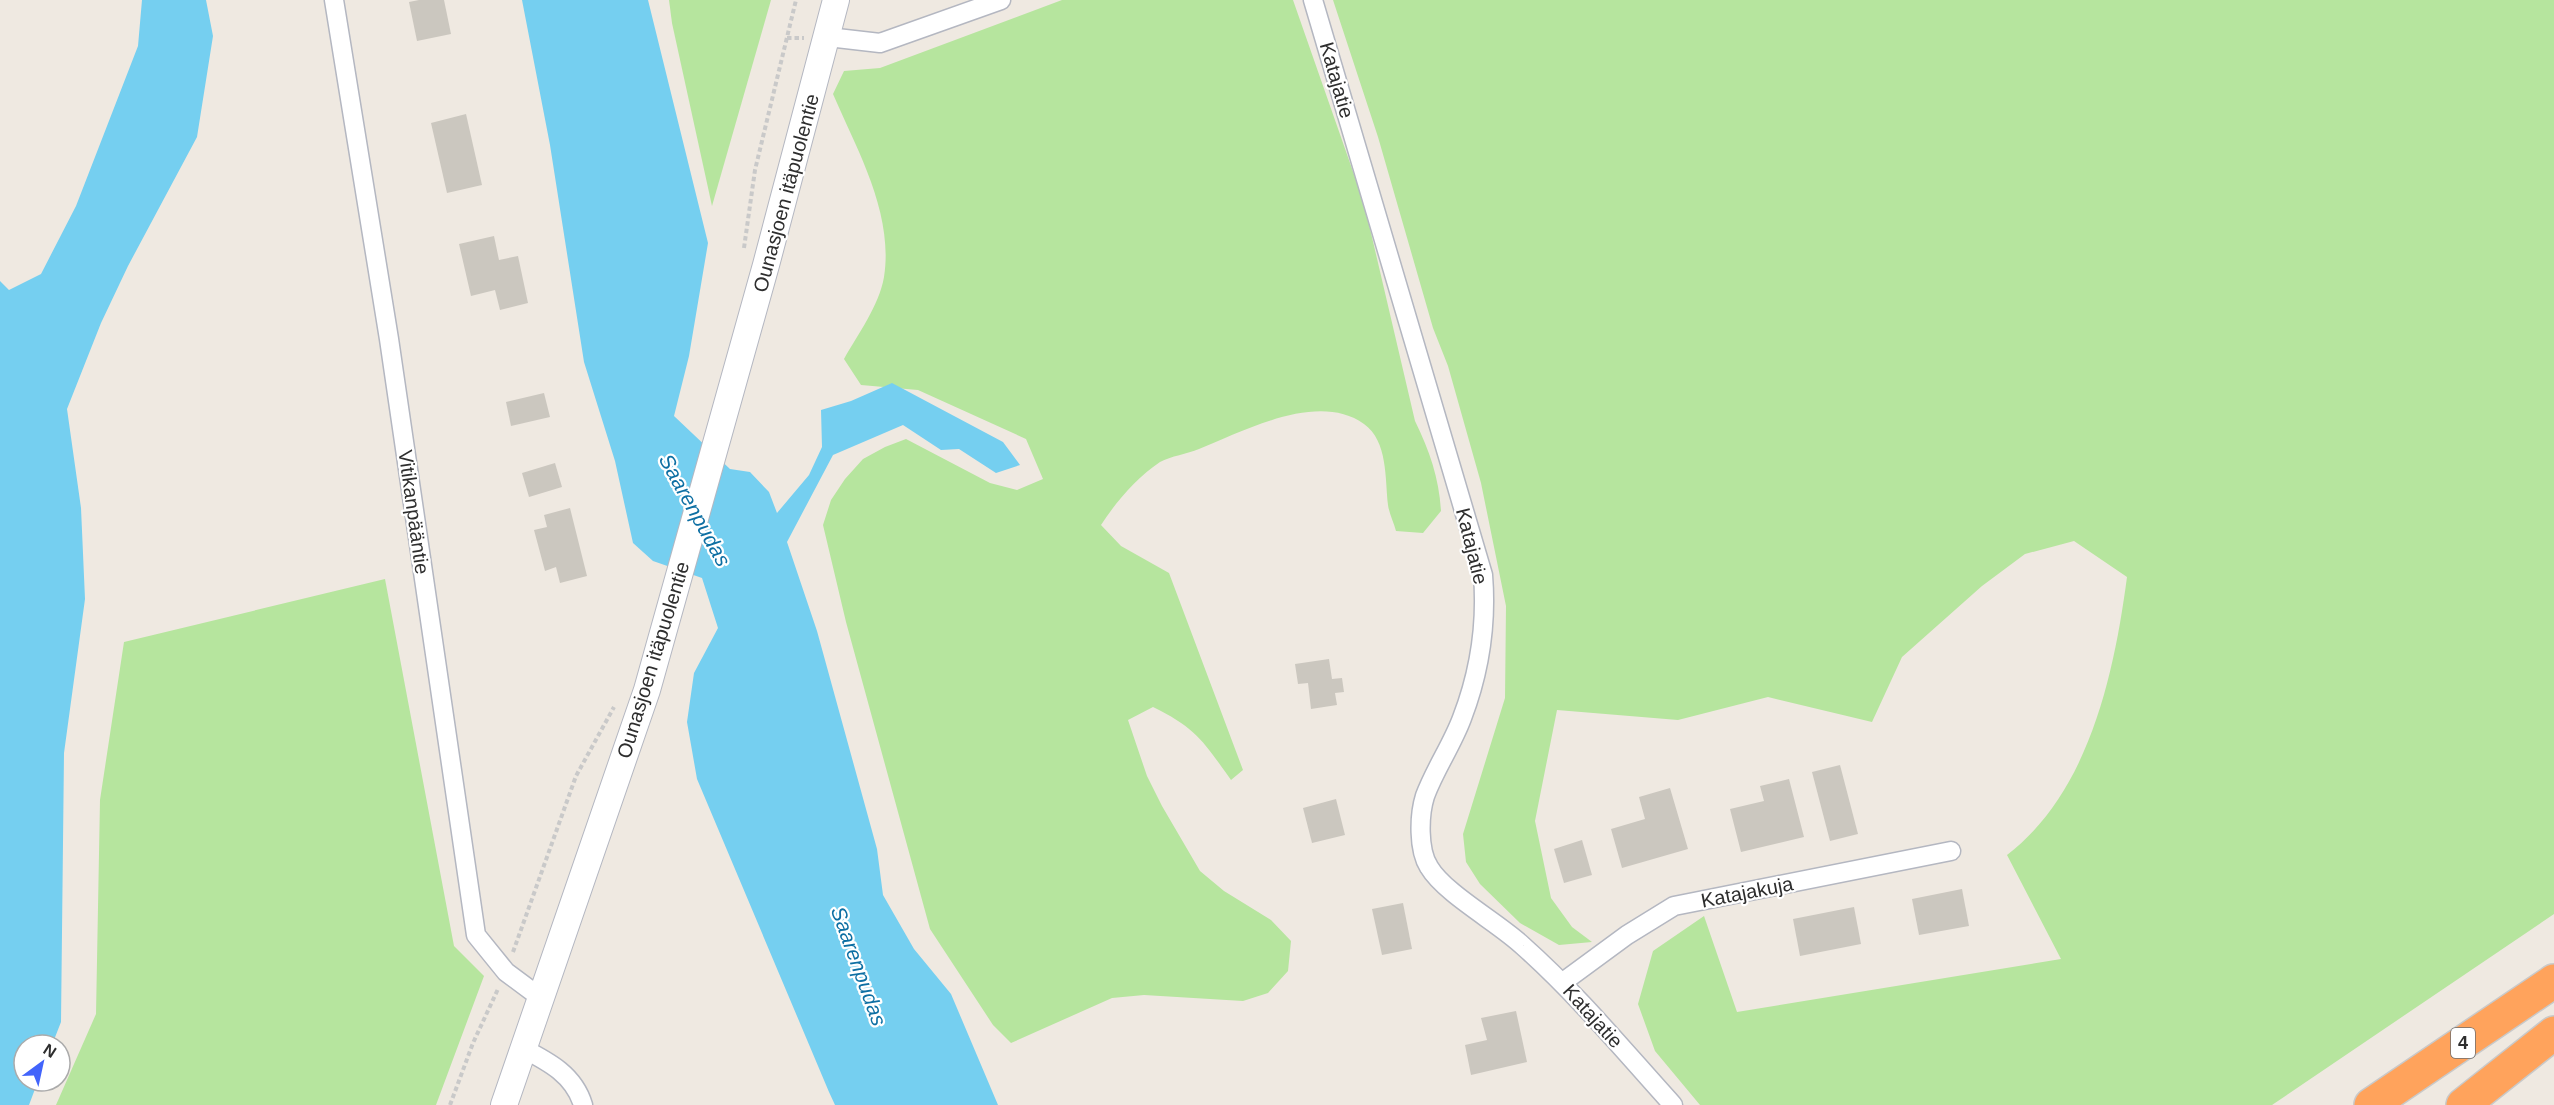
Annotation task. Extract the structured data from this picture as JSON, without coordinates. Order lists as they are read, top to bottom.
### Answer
{
  "streets": {
    "highway": ["4"],
    "main road": ["Ounasjoen itäpuolentie"],
    "street": ["Katajatie", "Vitikanpääntie", "Katajakuja"]
  },
  "crossings": [
    ["Katajatie", "Katajakuja"],
    ["Ounasjoen itäpuolentie", "Vitikanpääntie"]
  ],
  "water": ["Saarenpudas"],
  "north": "top right"
}
